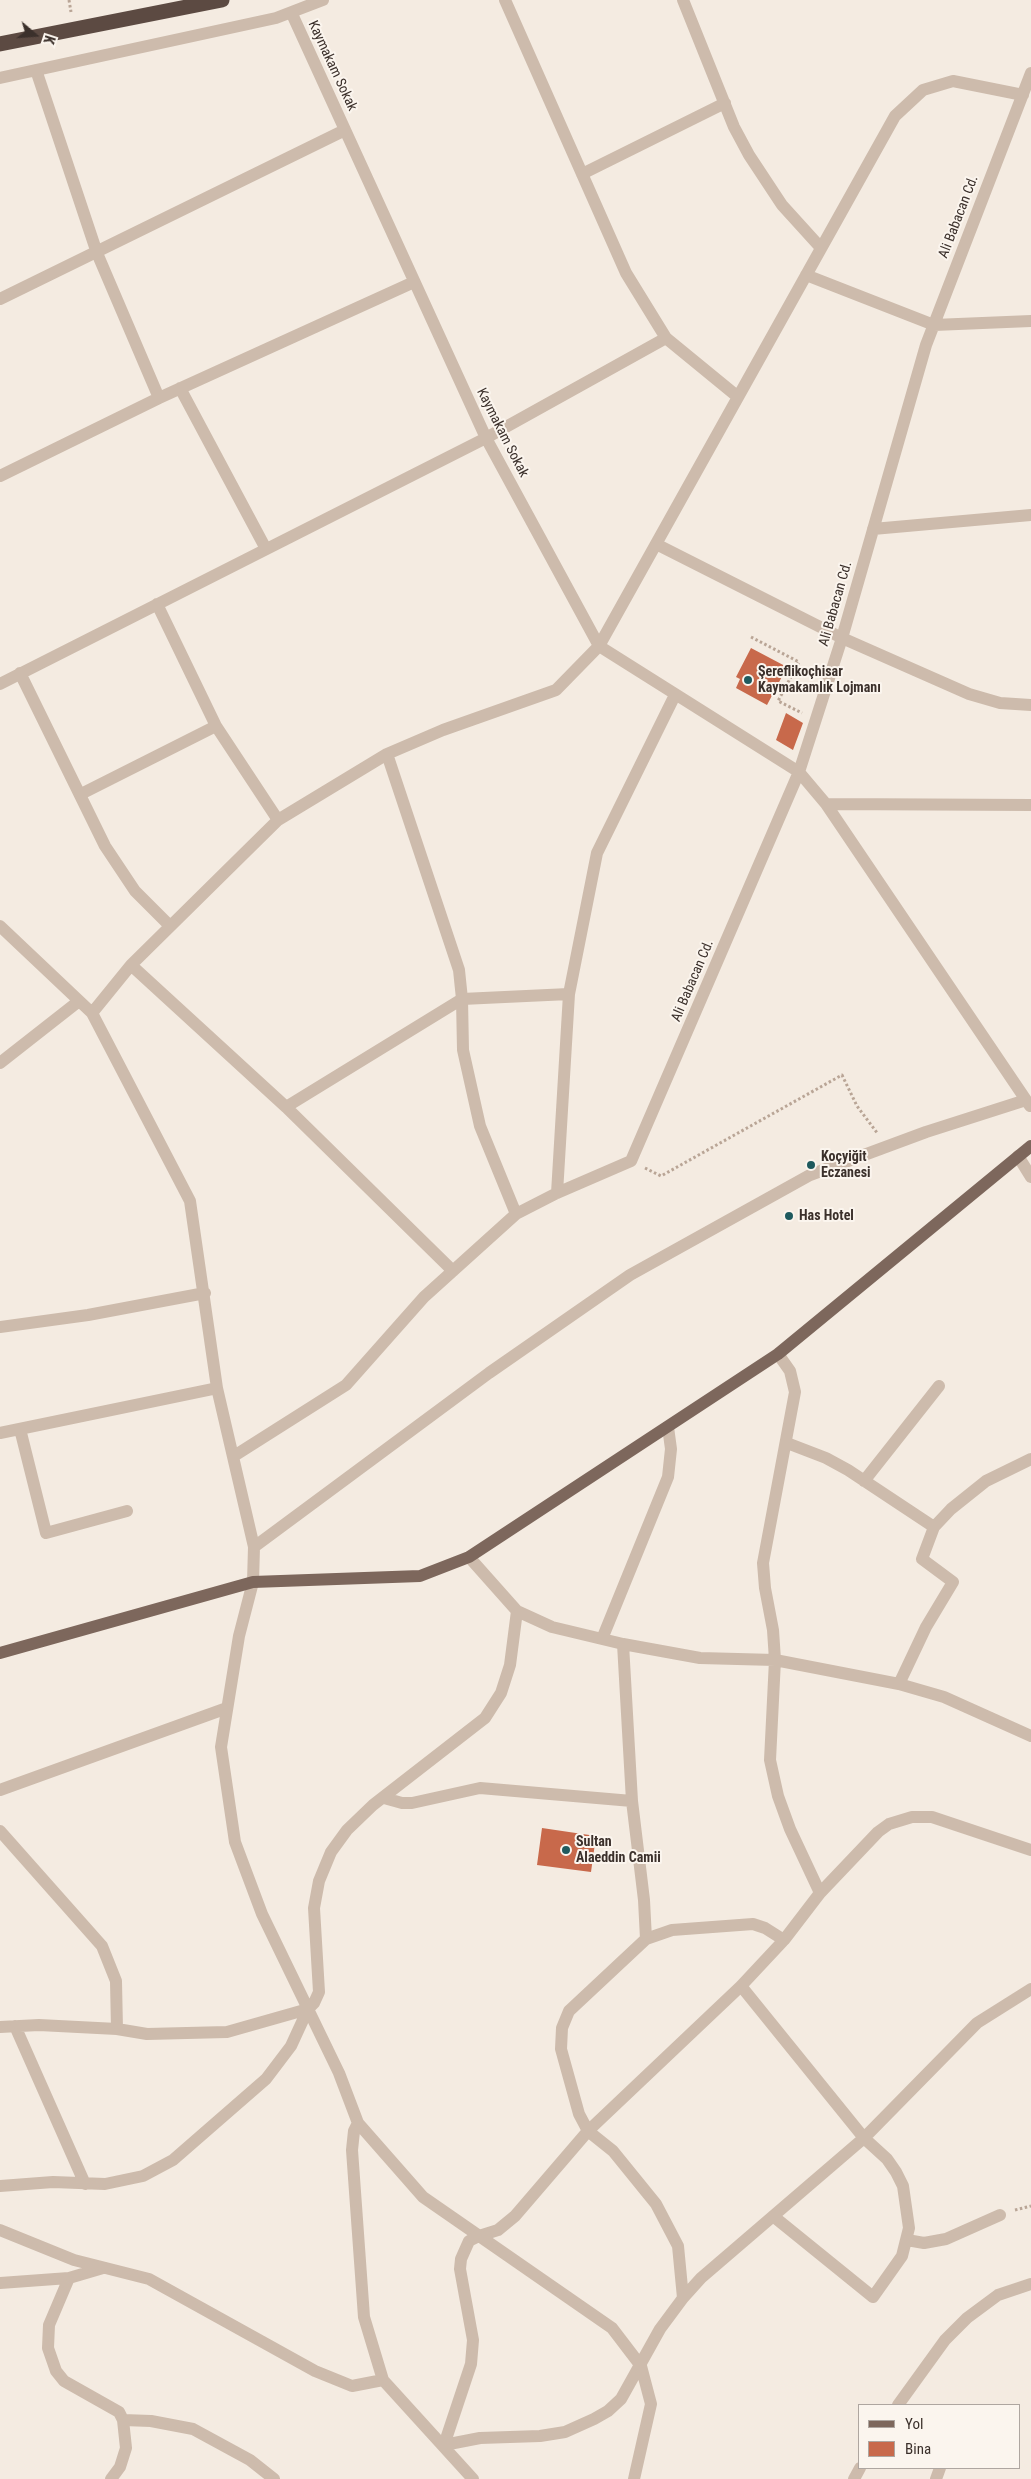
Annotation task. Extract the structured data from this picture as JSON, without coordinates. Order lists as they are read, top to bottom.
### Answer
{
  "streets": {
    "street": ["Kaymakam Sokak", "Ali Babacan Cd."]
  },
  "crossings": [
    ["Kaymakam Sokak", "Ali Babacan Cd."]
  ],
  "places": [
    "Şereflikoçhisar Kaymakamlık Lojmanı",
    "Koçyiğit Eczanesi",
    "Has Hotel",
    "Sultan Alaeddin Camii"
  ],
  "legend": ["Yol", "Bina"],
  "north": "right"
}
